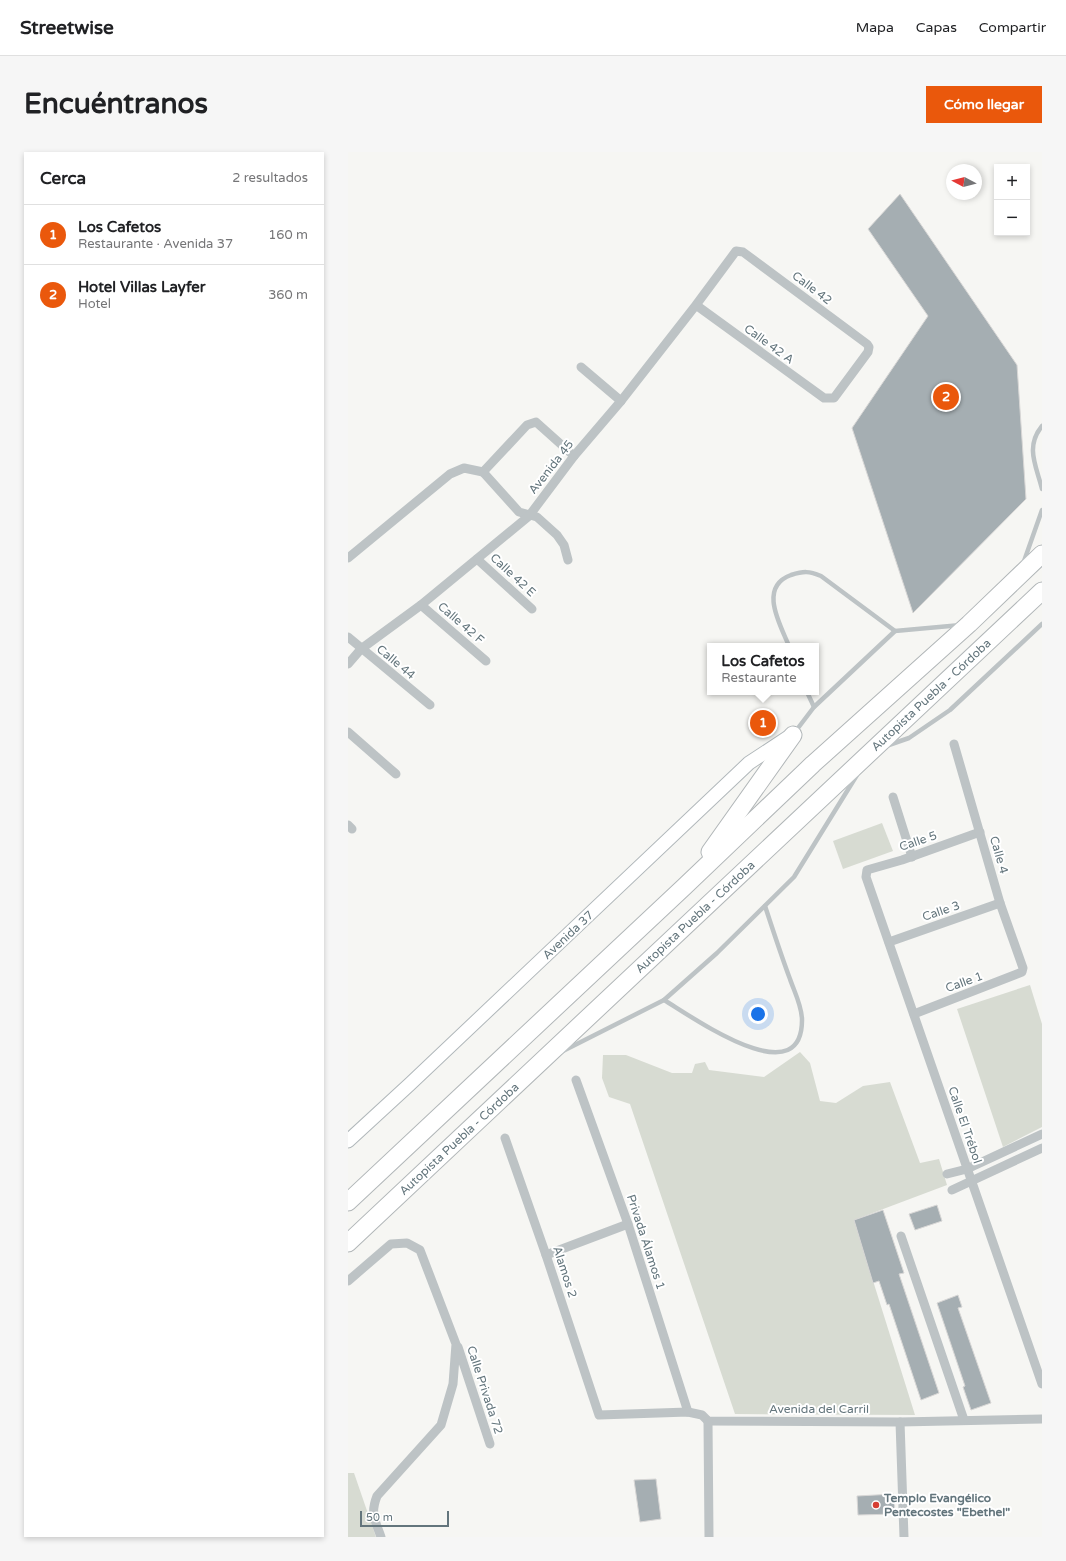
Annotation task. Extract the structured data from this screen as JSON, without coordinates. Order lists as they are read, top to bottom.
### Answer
{
  "streets": {
    "highway": ["Autopista Puebla - Córdoba"],
    "street": [
      "Calle 42",
      "Calle 42 A",
      "Avenida 45",
      "Calle 42 E",
      "Calle 42 F",
      "Calle 44",
      "Calle 5",
      "Calle 4",
      "Calle 3",
      "Avenida 37",
      "Calle 1",
      "Calle El Trébol",
      "Privada Álamos 1",
      "Alamos 2",
      "Calle Privada 72",
      "Avenida del Carril"
    ]
  },
  "crossings": [
    ["Calle 42", "Calle 42 A"],
    ["Calle 42", "Avenida 45"],
    ["Calle 42 A", "Avenida 45"],
    ["Avenida 45", "Calle 42 E"],
    ["Avenida 45", "Calle 42 F"],
    ["Avenida 45", "Calle 44"],
    ["Calle 5", "Calle 4"],
    ["Calle 5", "Calle El Trébol"],
    ["Calle 4", "Calle 3"],
    ["Calle 4", "Calle 1"],
    ["Calle 3", "Calle El Trébol"],
    ["Calle 1", "Calle El Trébol"],
    ["Privada Álamos 1", "Avenida del Carril"],
    ["Alamos 2", "Avenida del Carril"]
  ],
  "places": ["Templo Evangélico Pentecostes \"Ebethel\""],
  "scale_bar": "50 m",
  "north": "left",
  "page": {
    "header": "Streetwise",
    "nav": ["Mapa", "Capas", "Compartir"],
    "buttons": "Cómo llegar",
    "title": "Encuéntranos",
    "heading": ["Cerca", "2 resultados"],
    "map_buttons": ["+", "−"],
    "list": [
      {
        "mark": "1",
        "name": "Los Cafetos",
        "note": "Restaurante · Avenida 37",
        "value": "160 m"
      },
      {
        "mark": "2",
        "name": "Hotel Villas Layfer",
        "note": "Hotel",
        "value": "360 m"
      }
    ],
    "pins": ["2", "1"],
    "popup": ["Los Cafetos", "Restaurante"],
    "scale": "50 m"
  }
}
